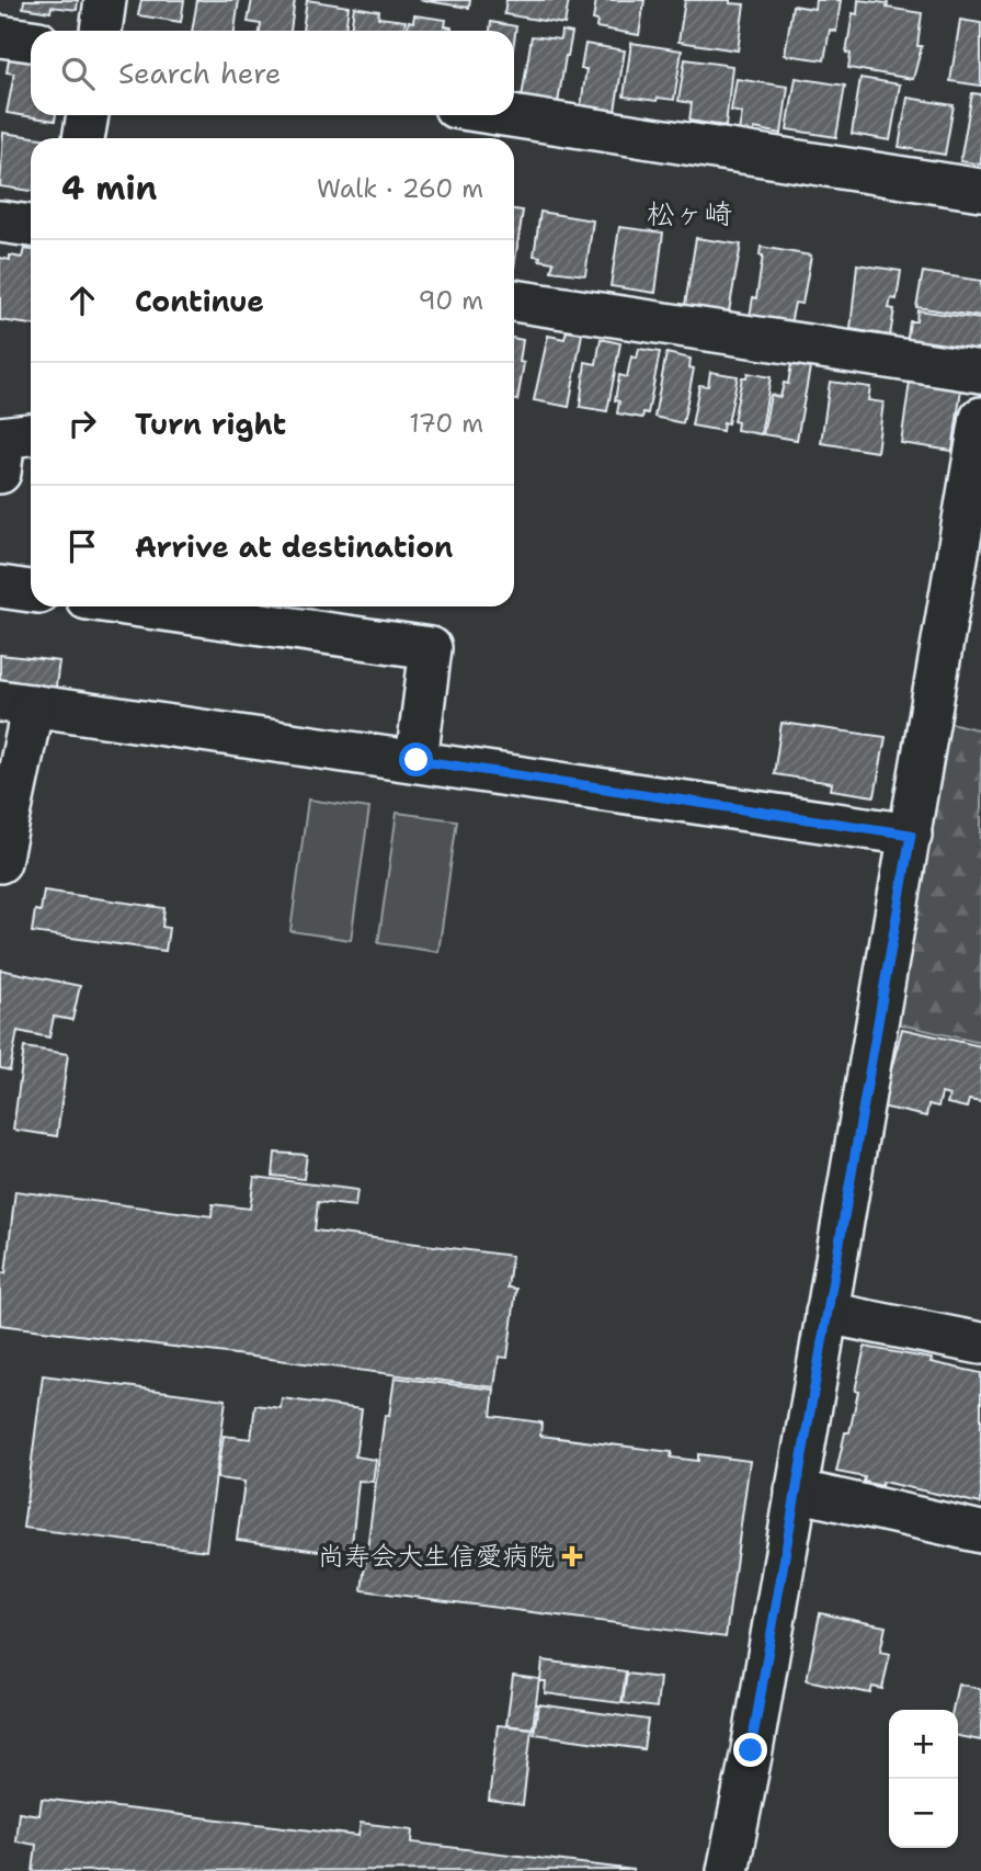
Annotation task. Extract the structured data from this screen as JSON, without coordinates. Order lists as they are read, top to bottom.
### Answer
{
  "districts": ["松ヶ崎"],
  "places": {
    "health": ["尚寿会大生信愛病院"]
  },
  "page": {
    "search": "Search here",
    "heading": ["4 min", "Walk · 260 m"],
    "list": [
      ["Continue", "90 m"],
      ["Turn right", "170 m"],
      "Arrive at destination"
    ],
    "map_buttons": ["+", "−"]
  }
}
